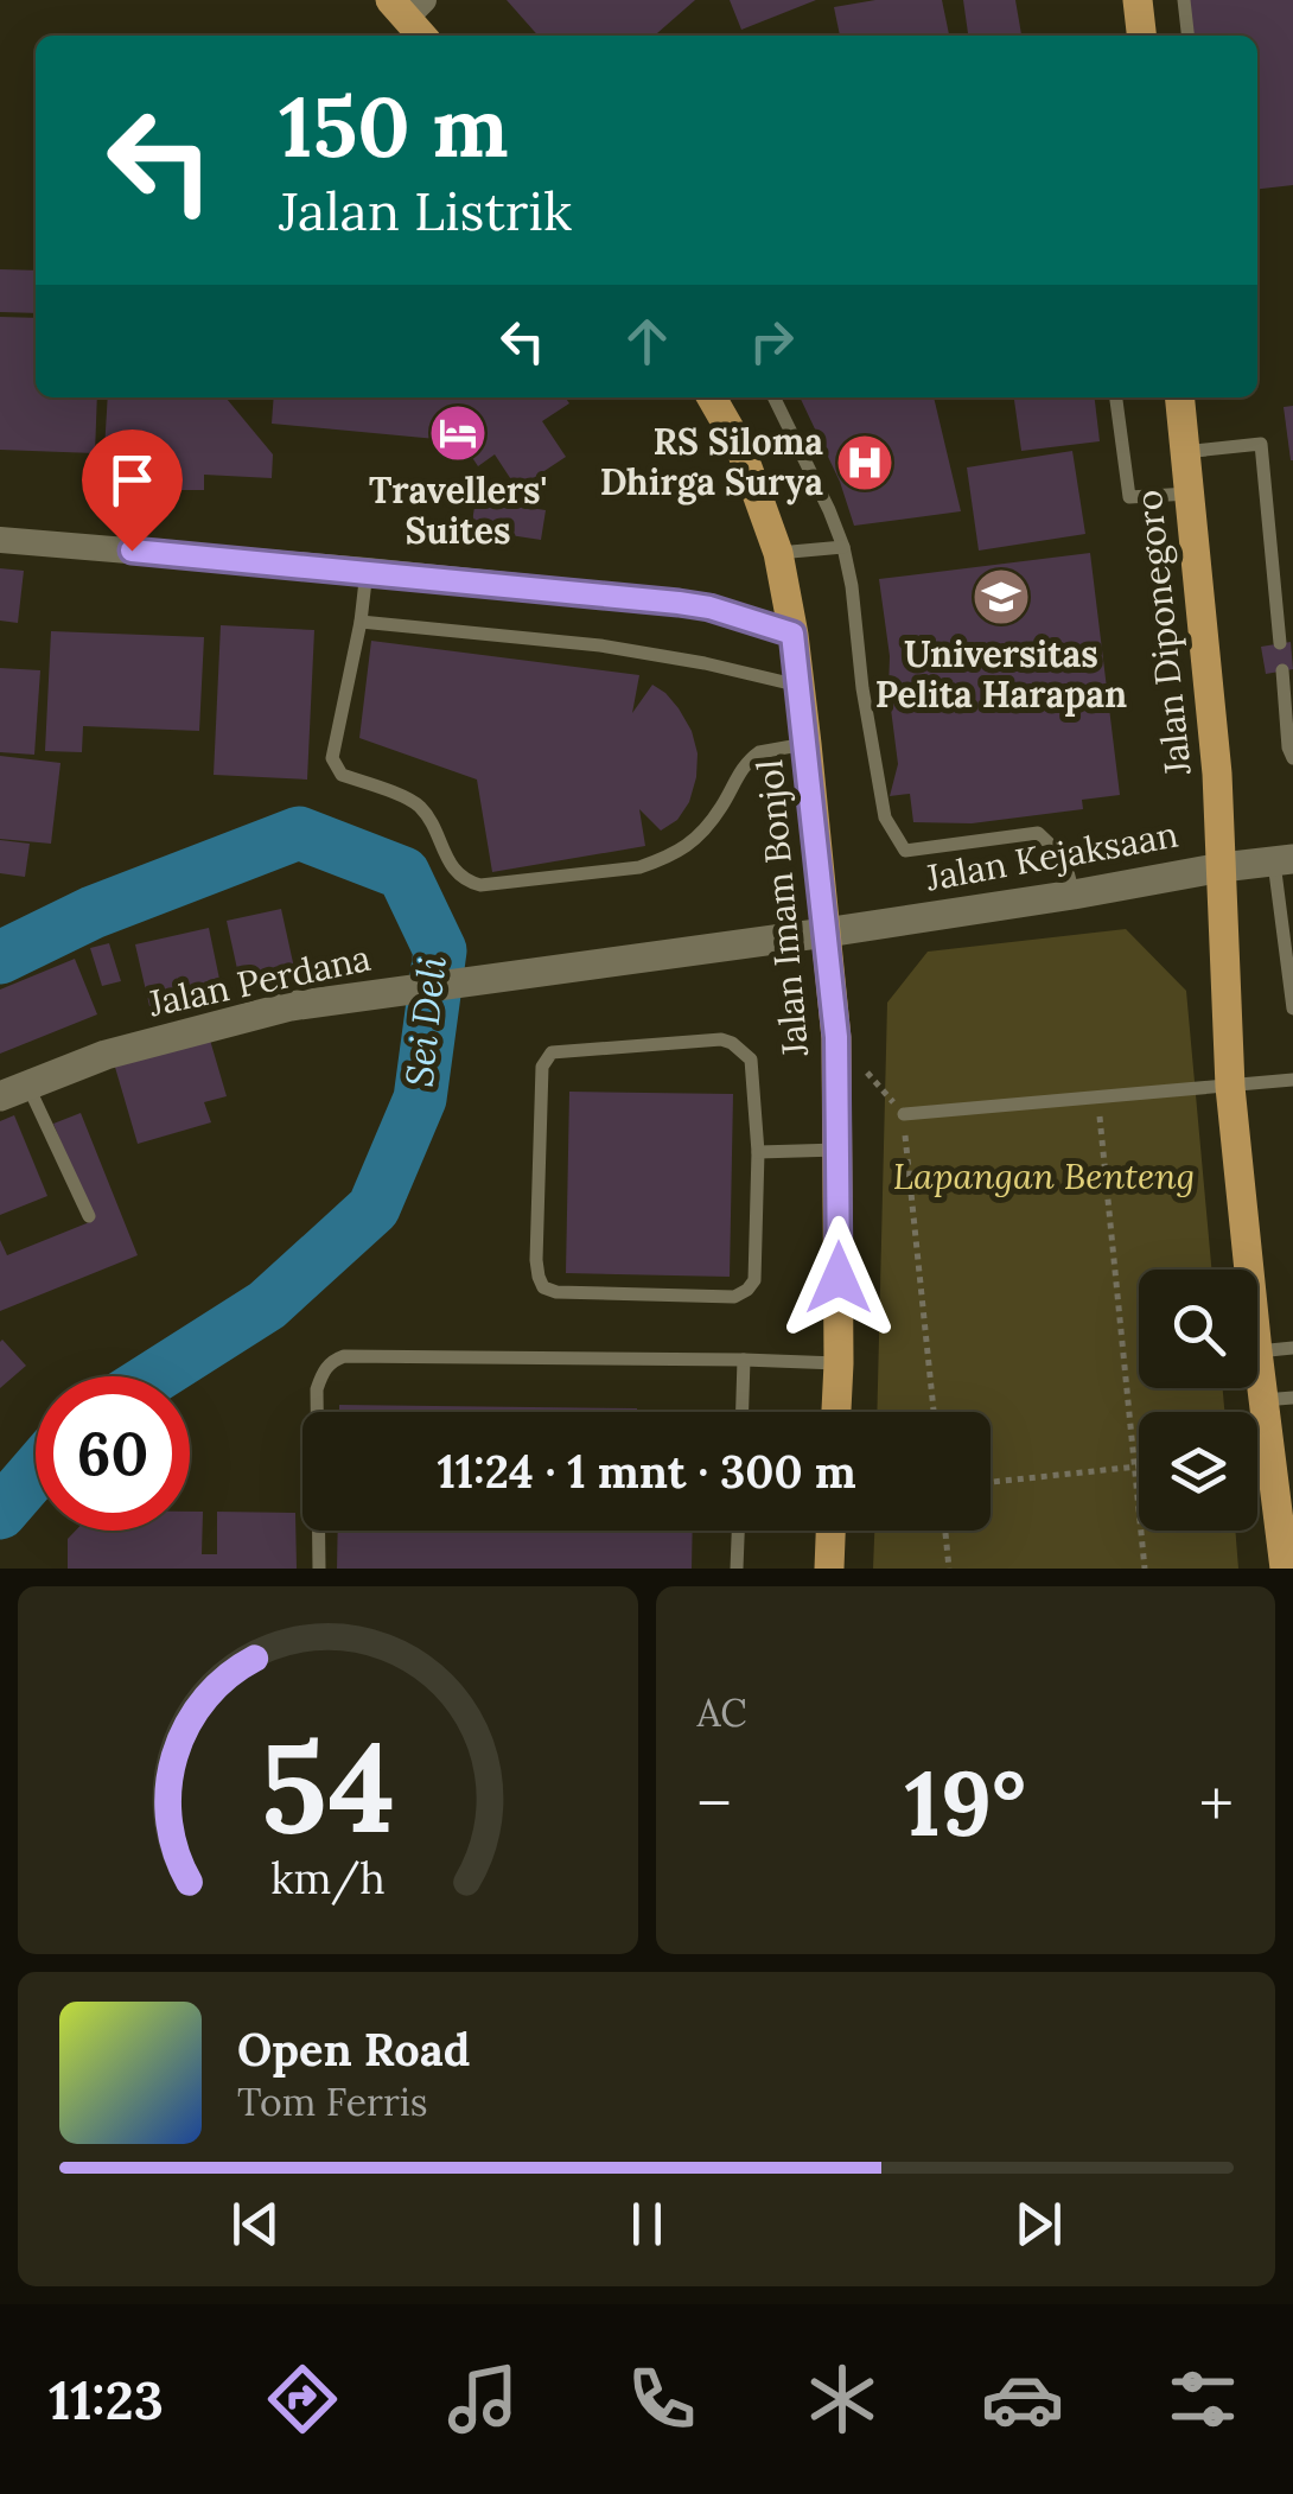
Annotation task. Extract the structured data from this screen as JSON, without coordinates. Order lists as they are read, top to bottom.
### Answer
{
  "streets": {
    "main road": [
      "Jalan Diponegoro",
      "Jalan Kejaksaan",
      "Jalan Imam Bonjol",
      "Jalan Perdana"
    ]
  },
  "crossings": [
    ["Jalan Diponegoro", "Jalan Kejaksaan"],
    ["Jalan Kejaksaan", "Jalan Imam Bonjol"],
    ["Jalan Kejaksaan", "Jalan Perdana"],
    ["Jalan Imam Bonjol", "Jalan Perdana"]
  ],
  "water": ["Sei Deli"],
  "parks": ["Lapangan Benteng"],
  "places": {
    "hotel": ["Travellers' Suites"],
    "hospital": ["RS Siloma Dhirga Surya"],
    "school or university": ["Universitas Pelita Harapan"]
  },
  "page": {
    "turn": ["150 m", "Jalan Listrik"],
    "limit": "60",
    "trip": "11:24 · 1 mnt · 300 m",
    "tile": "AC",
    "heat": ["−", "19°", "+"],
    "song": ["Open Road", "Tom Ferris"],
    "tabs": "11:23",
    "gauge": ["54", "km/h"]
  }
}
